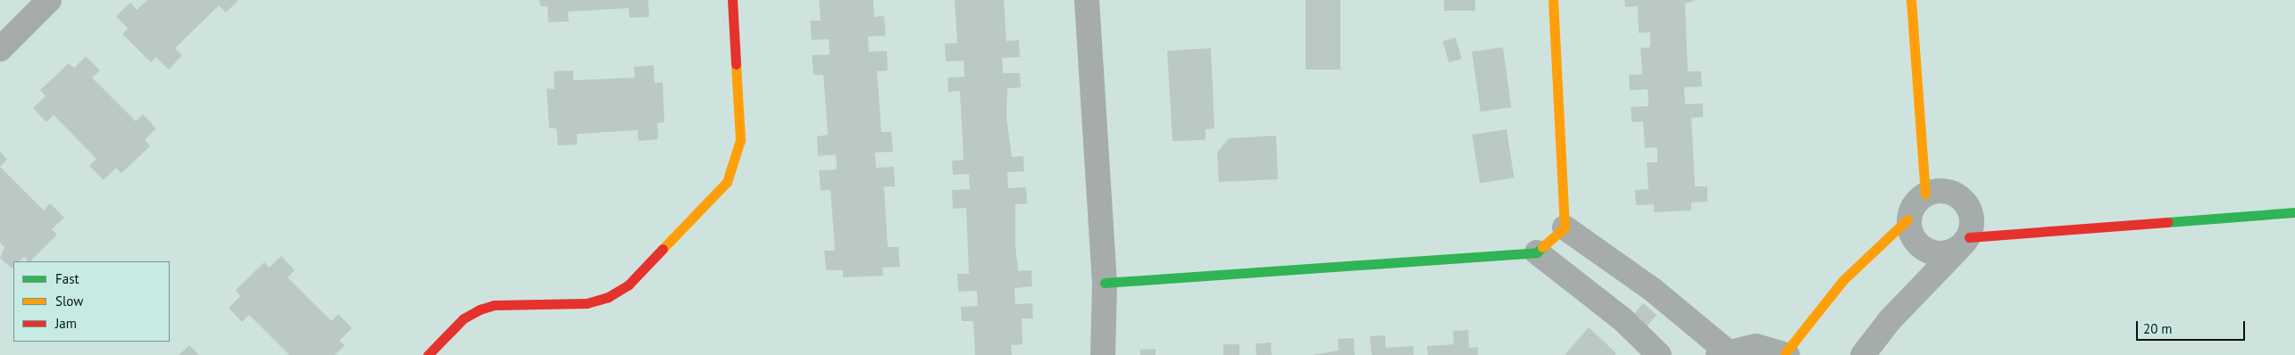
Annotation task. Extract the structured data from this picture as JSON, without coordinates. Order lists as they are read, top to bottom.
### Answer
{
  "legend": ["Fast", "Slow", "Jam"],
  "scale_bar": "20 m"
}
